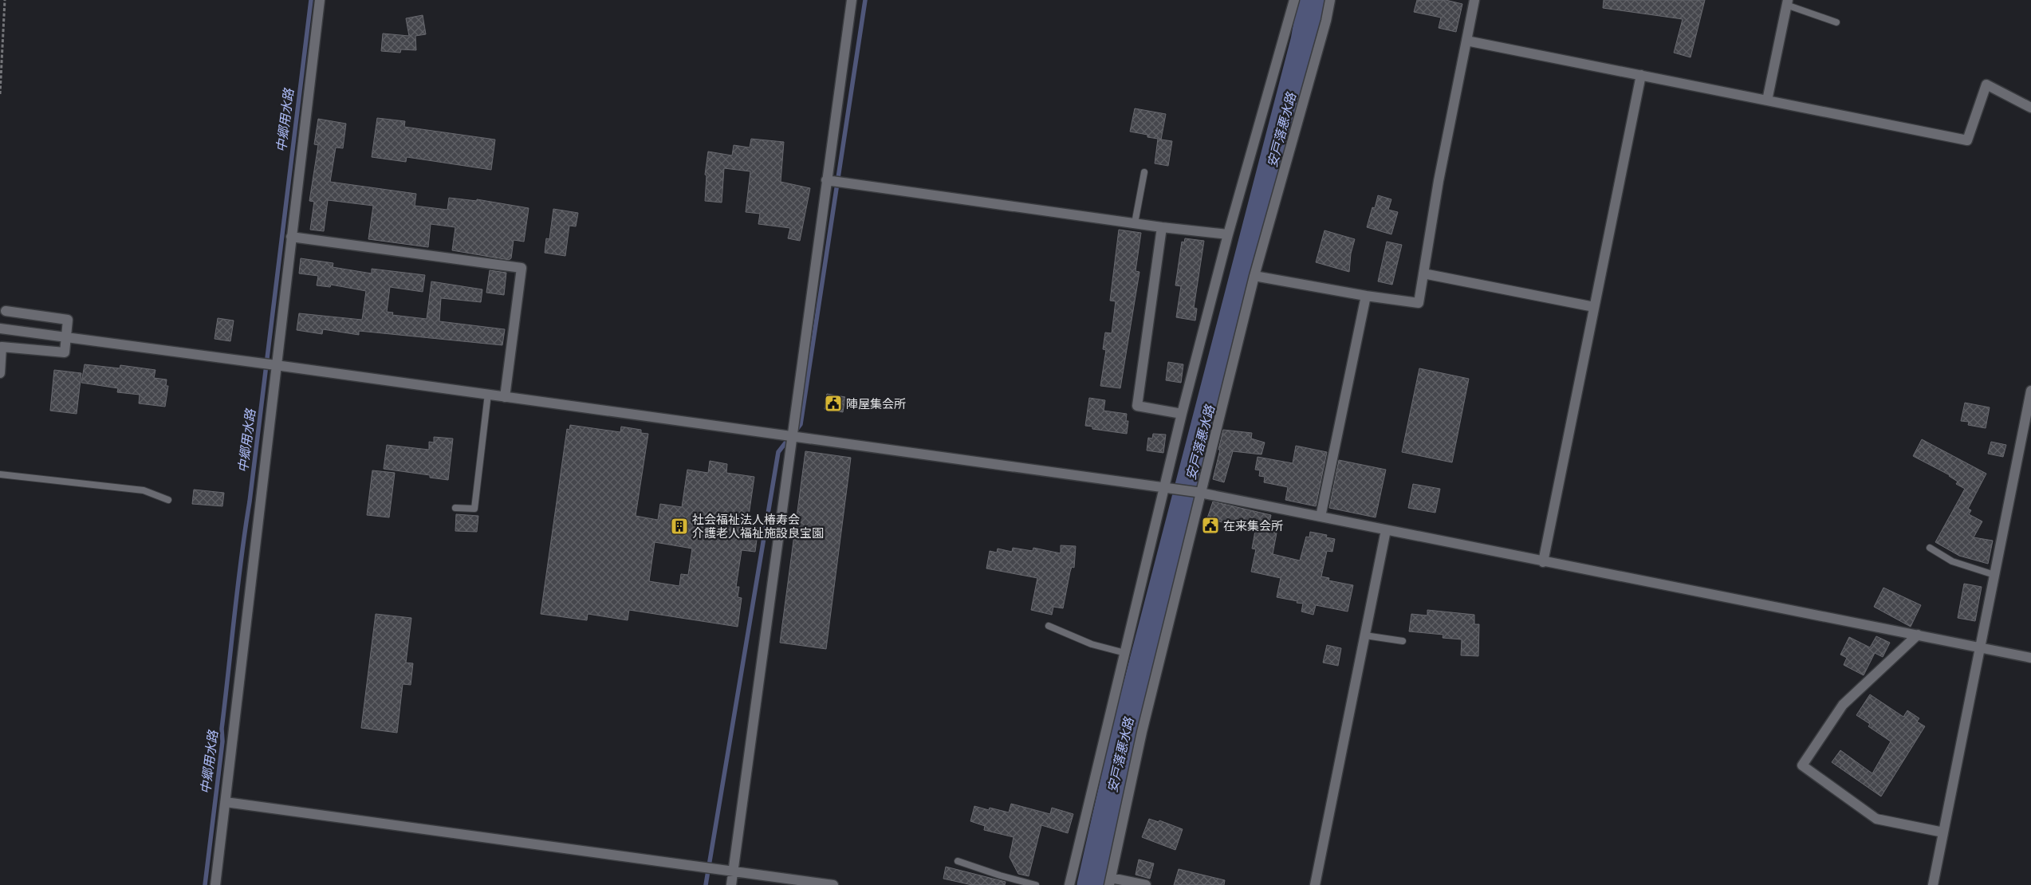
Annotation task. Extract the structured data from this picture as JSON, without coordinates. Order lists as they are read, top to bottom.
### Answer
{
  "water": ["中郷用水路", "安戸落悪水路"],
  "places": {
    "public building": ["陣屋集会所", "在来集会所"],
    "building": ["社会福祉法人椿寿会 介護老人福祉施設良宝園"]
  }
}
